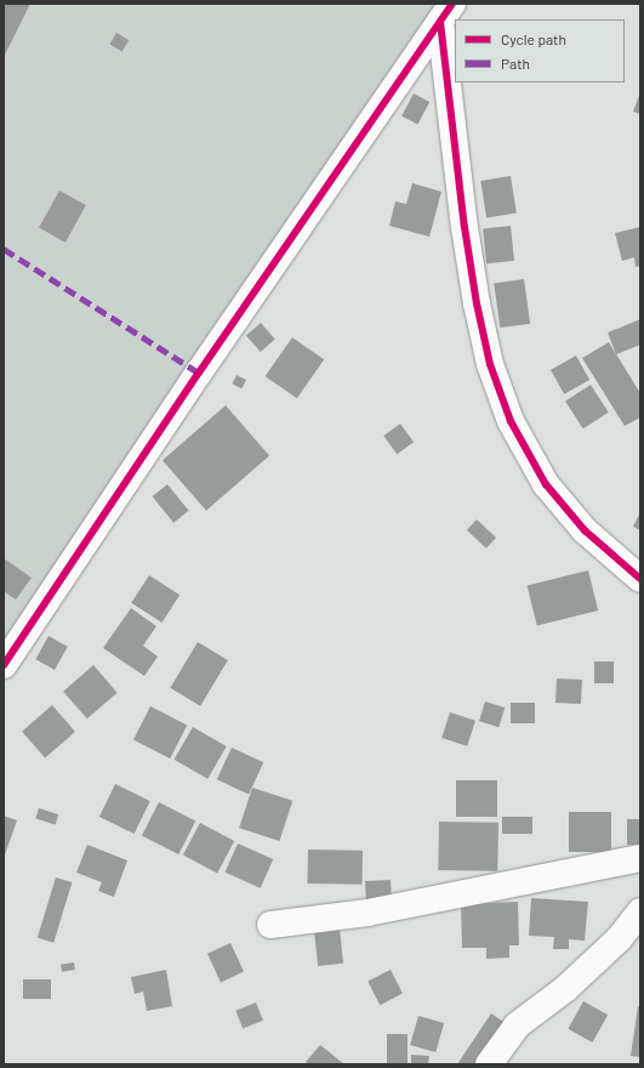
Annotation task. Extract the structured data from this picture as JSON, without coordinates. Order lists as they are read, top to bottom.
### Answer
{
  "legend": ["Cycle path", "Path"]
}
